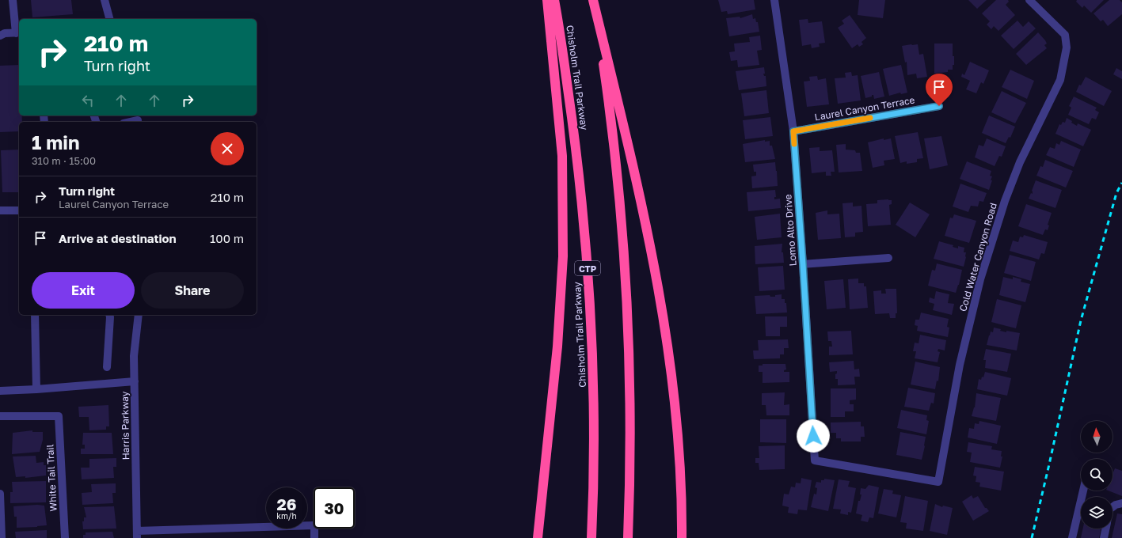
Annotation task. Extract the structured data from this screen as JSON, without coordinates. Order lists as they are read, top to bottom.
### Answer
{
  "streets": {
    "highway": ["Chisholm Trail Parkway", "CTP"],
    "street": [
      "Laurel Canyon Terrace",
      "Lomo Alto Drive",
      "Cold Water Canyon Road",
      "Harris Parkway",
      "White Tail Trail"
    ]
  },
  "crossings": [
    ["Laurel Canyon Terrace", "Lomo Alto Drive"],
    ["Lomo Alto Drive", "Cold Water Canyon Road"]
  ],
  "north": "top",
  "page": {
    "turn": ["210 m", "Turn right"],
    "heading": ["1 min", "310 m · 15:00"],
    "list": [
      {
        "name": "Turn right",
        "note": "Laurel Canyon Terrace",
        "value": "210 m"
      },
      {
        "name": "Arrive at destination",
        "value": "100 m"
      }
    ],
    "buttons": ["Exit", "Share"],
    "speed": "26 km/h",
    "limit": "30"
  }
}
